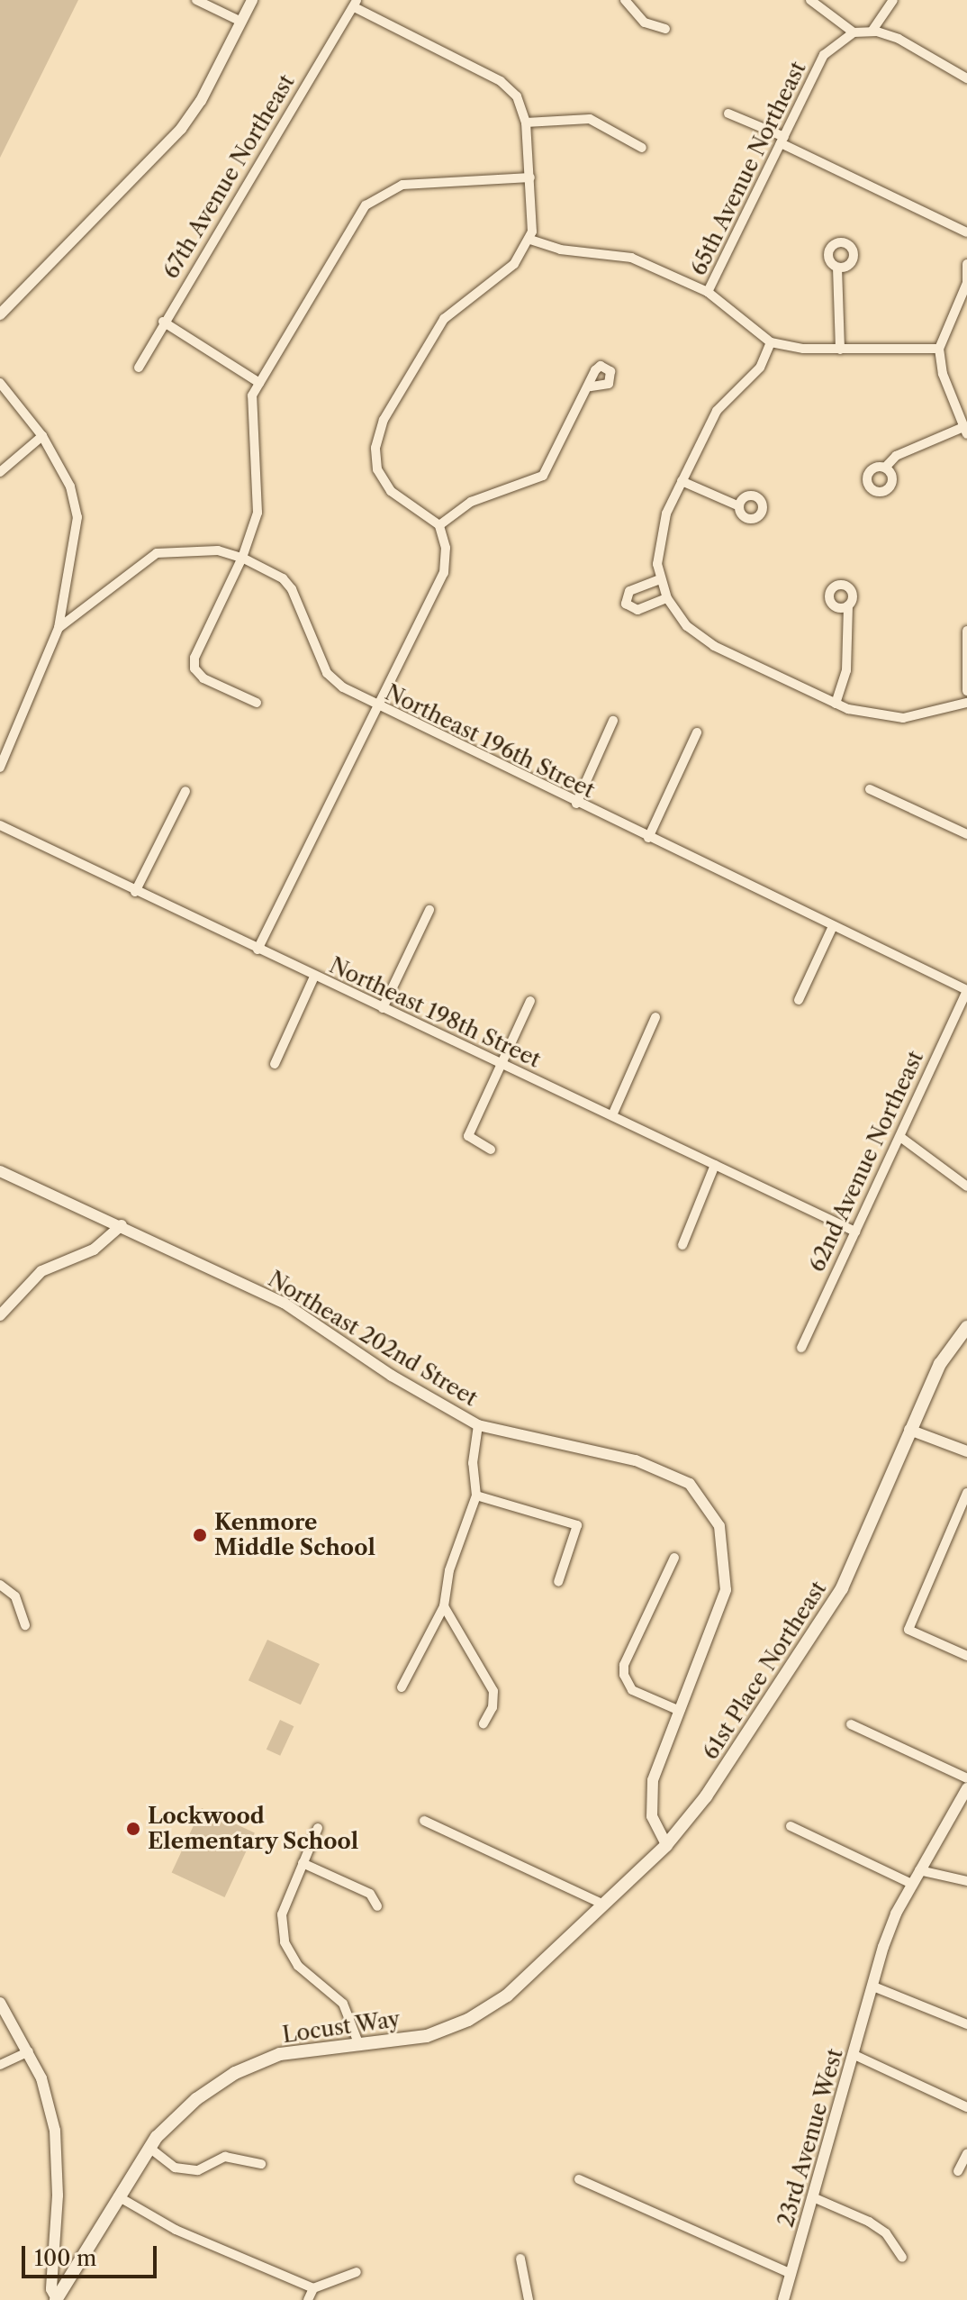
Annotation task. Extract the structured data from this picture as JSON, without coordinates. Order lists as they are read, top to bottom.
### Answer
{
  "streets": {
    "main road": ["61st Place Northeast", "Locust Way"],
    "street": [
      "65th Avenue Northeast",
      "67th Avenue Northeast",
      "Northeast 196th Street",
      "Northeast 198th Street",
      "62nd Avenue Northeast",
      "Northeast 202nd Street",
      "23rd Avenue West"
    ]
  },
  "crossings": [
    ["Northeast 196th Street", "62nd Avenue Northeast"],
    ["Northeast 198th Street", "62nd Avenue Northeast"],
    ["61st Place Northeast", "Locust Way"]
  ],
  "places": ["Kenmore Middle School", "Lockwood Elementary School"],
  "scale_bar": "100 m"
}
